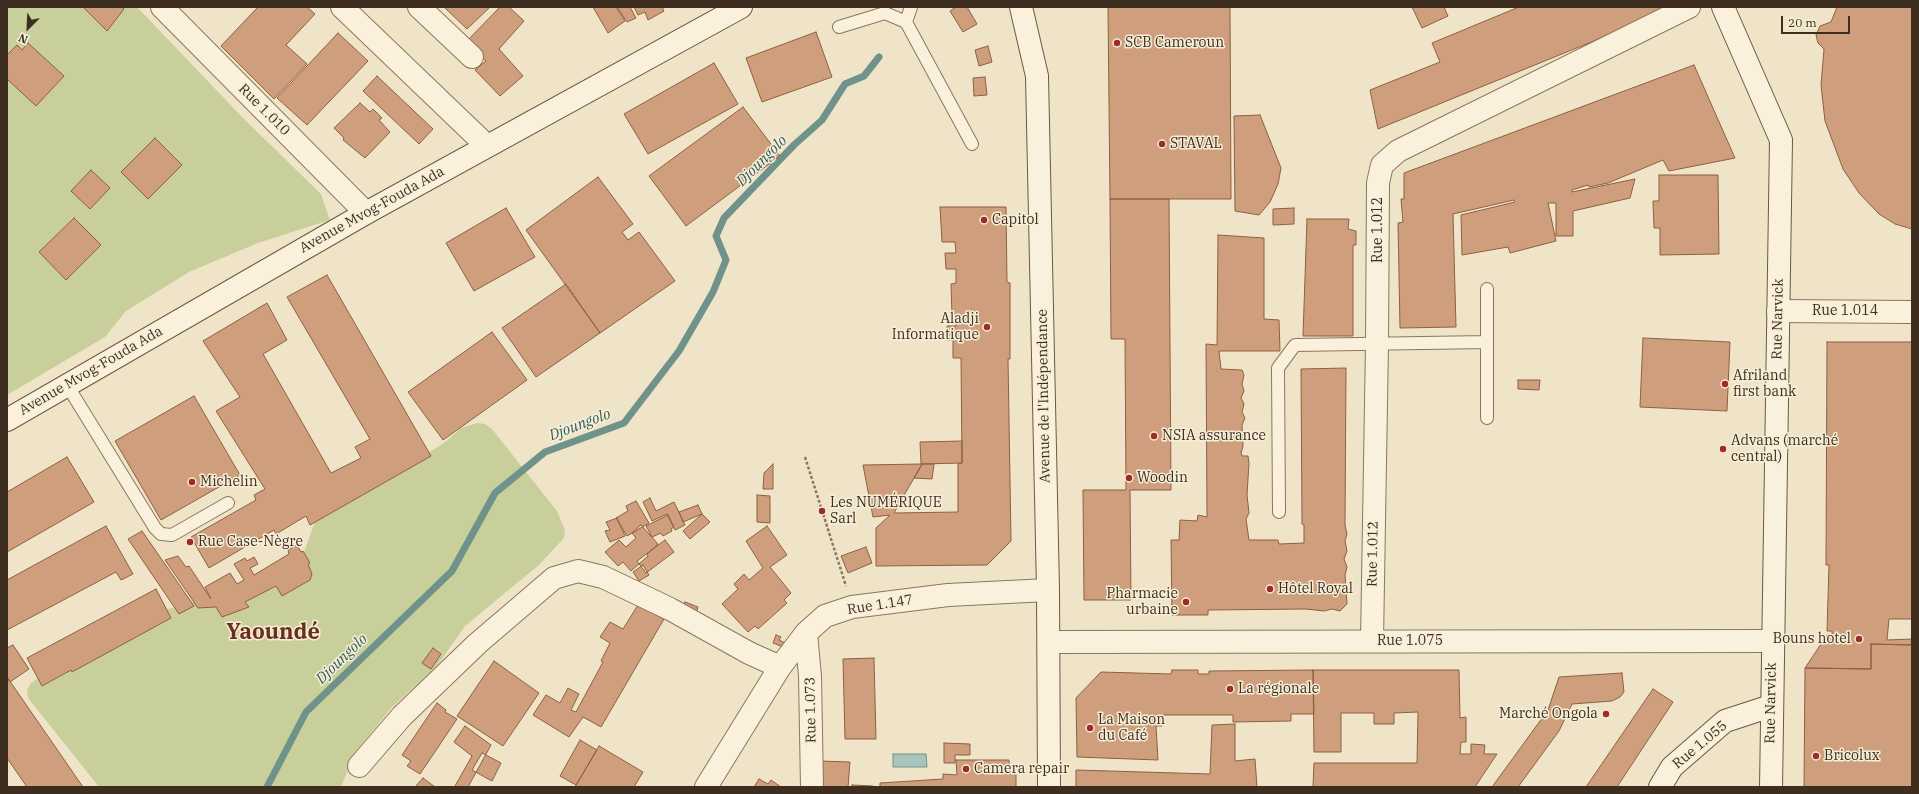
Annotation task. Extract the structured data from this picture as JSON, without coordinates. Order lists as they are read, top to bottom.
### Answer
{
  "streets": {
    "street": [
      "Rue 1.010",
      "Avenue Mvog-Fouda Ada",
      "Rue 1.012",
      "Rue 1.014",
      "Rue Narvick",
      "Avenue de l'Indépendance",
      "Rue 1.147",
      "Rue 1.075",
      "Rue 1.073",
      "Rue 1.055"
    ]
  },
  "crossings": [
    ["Rue 1.010", "Avenue Mvog-Fouda Ada"],
    ["Rue 1.012", "Rue 1.075"],
    ["Rue 1.014", "Rue Narvick"],
    ["Rue Narvick", "Rue 1.075"],
    ["Rue Narvick", "Rue 1.055"],
    ["Avenue de l'Indépendance", "Rue 1.147"],
    ["Avenue de l'Indépendance", "Rue 1.075"],
    ["Rue 1.147", "Rue 1.073"]
  ],
  "districts": ["Yaoundé"],
  "water": ["Djoungolo"],
  "places": [
    "SCB Cameroun",
    "STAVAL",
    "Capitol",
    "Aladji Informatique",
    "Afriland first bank",
    "NSIA assurance",
    "Advans (marché central)",
    "Woodin",
    "Michelin",
    "Les NUMÉRIQUE Sarl",
    "Rue Case-Nègre",
    "Hôtel Royal",
    "Pharmacie urbaine",
    "Bouns hotel",
    "La régionale",
    "Marché Ongola",
    "La Maison du Café",
    "Bricolux",
    "Camera repair"
  ],
  "scale_bar": "20 m",
  "north": "bottom left"
}
